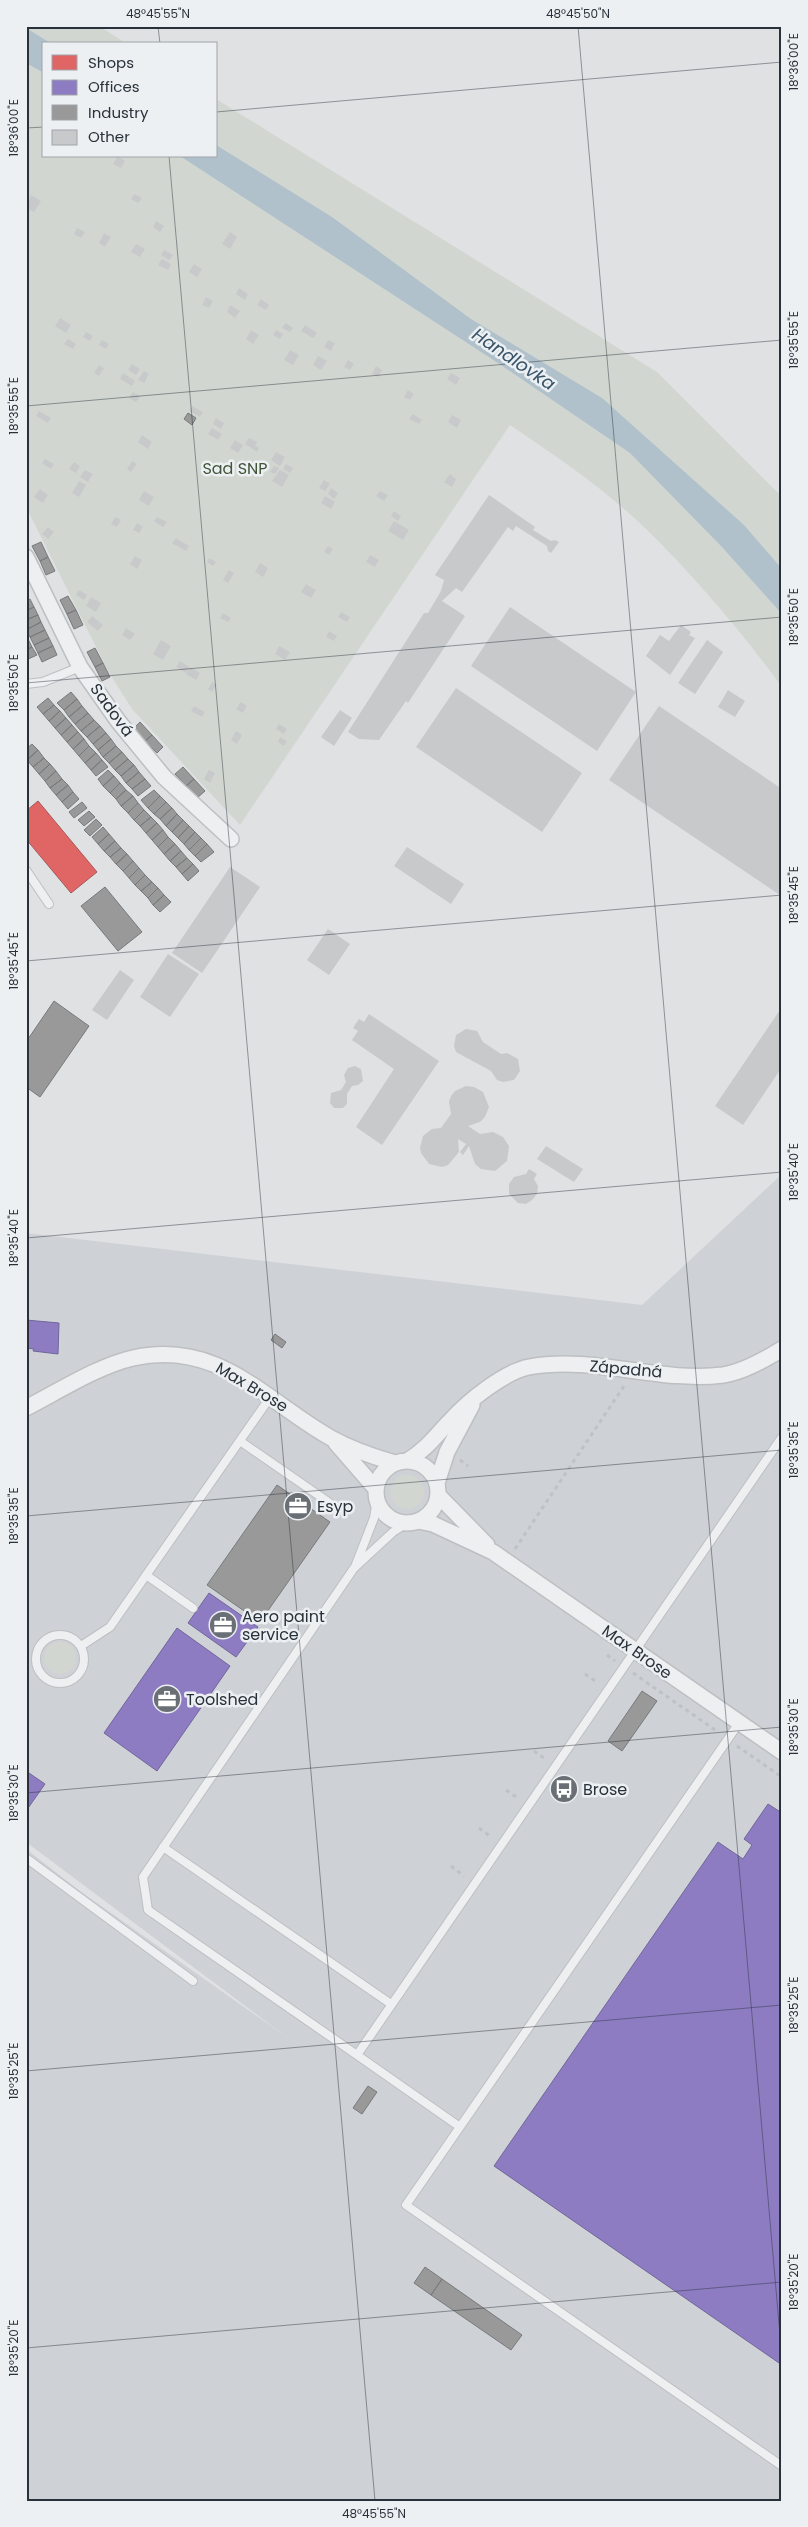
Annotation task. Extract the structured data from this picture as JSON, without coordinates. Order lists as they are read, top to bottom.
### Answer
{
  "streets": {
    "street": ["Sadová", "Západná", "Max Brose"]
  },
  "crossings": [
    ["Západná", "Max Brose"]
  ],
  "water": ["Handlovka"],
  "parks": ["Sad SNP"],
  "places": {
    "office": ["Esyp", "Aero paint service", "Toolshed"],
    "bus stop": ["Brose"]
  },
  "legend": [
    "Shops",
    "Offices",
    "Industry",
    "Other"
  ],
  "coordinates": [
    "48°45'55\"N",
    "48°45'50\"N",
    "18°36'00\"E",
    "18°35'55\"E",
    "18°35'50\"E",
    "18°35'45\"E",
    "18°35'40\"E",
    "18°35'35\"E",
    "18°35'30\"E",
    "18°35'25\"E",
    "18°35'20\"E"
  ]
}
